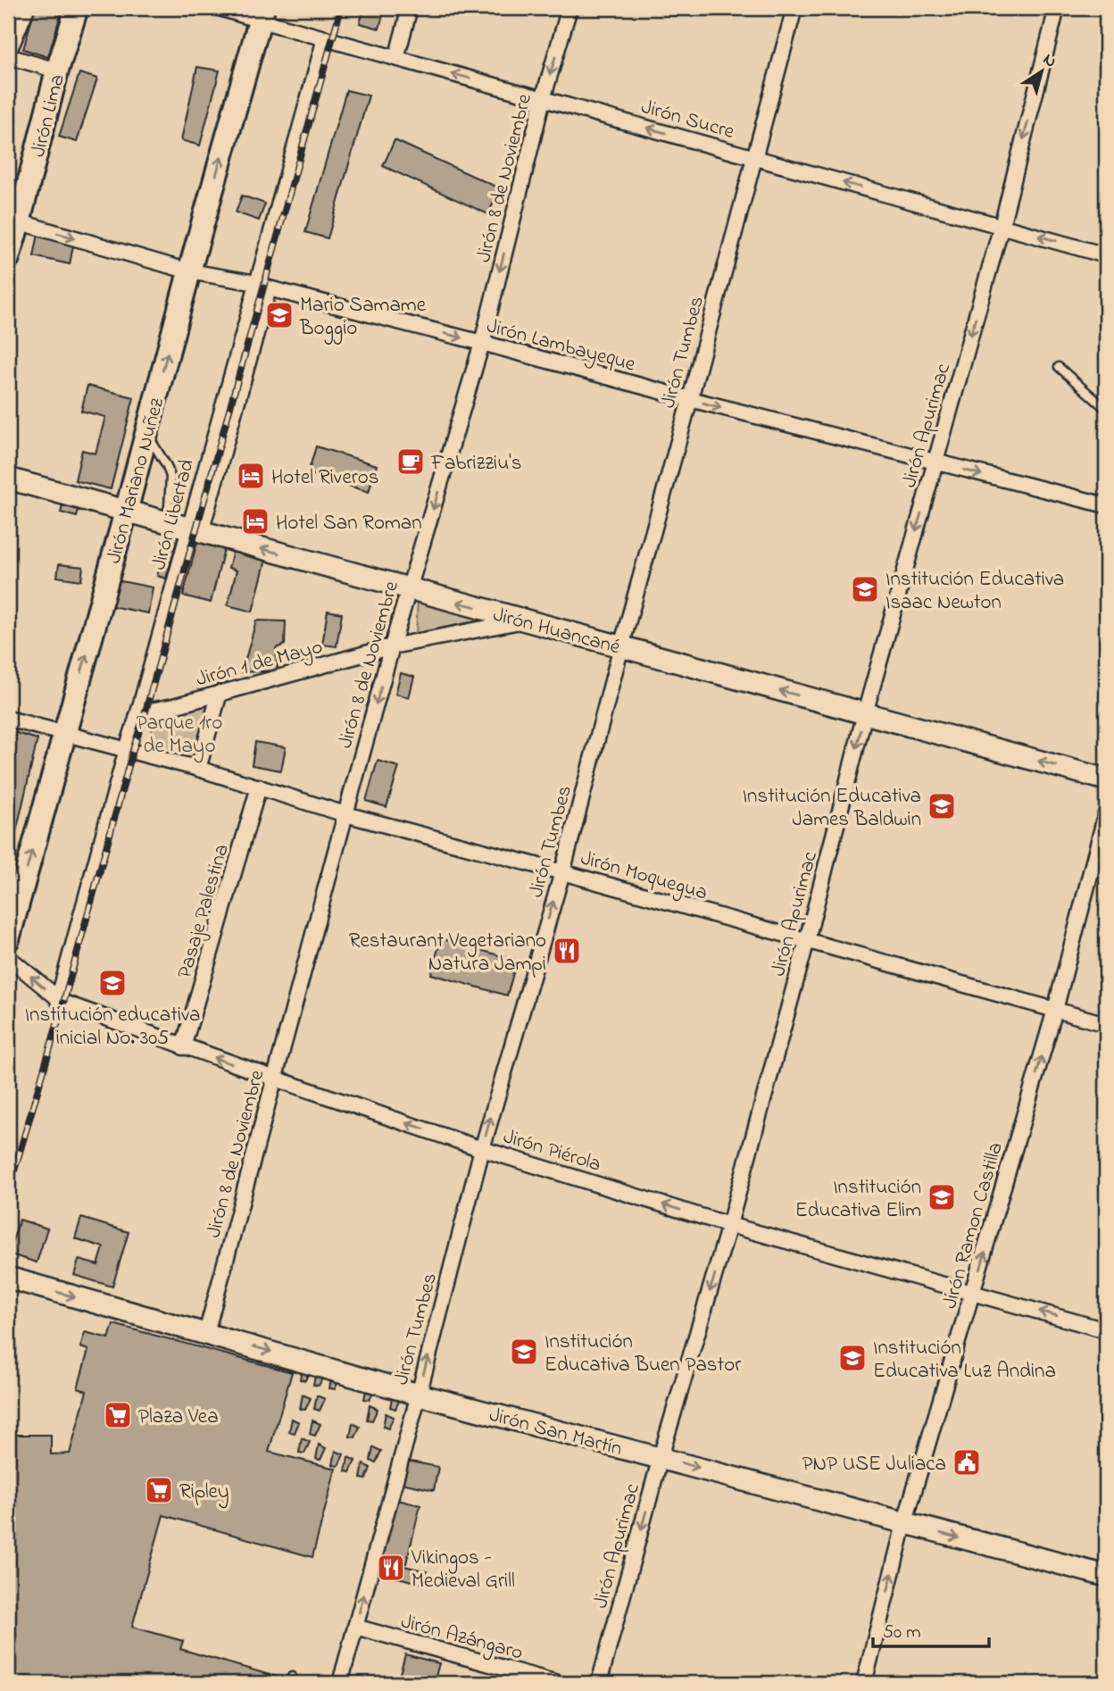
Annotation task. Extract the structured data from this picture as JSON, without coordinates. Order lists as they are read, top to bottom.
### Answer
{
  "streets": {
    "main road": ["Jirón Lima", "Jirón Mariano Nuñez"],
    "street": [
      "Jirón Sucre",
      "Jirón 8 de Noviembre",
      "Jirón Lambayeque",
      "Jirón Tumbes",
      "Jirón Apurimac",
      "Jirón Libertad",
      "Jirón Huancané",
      "Jirón 1 de Mayo",
      "Jirón Moquegua",
      "Pasaje Palestina",
      "Jirón Piérola",
      "Jirón Ramon Castilla",
      "Jirón San Martín",
      "Jirón Azángaro"
    ]
  },
  "crossings": [
    ["Jirón Lima", "Jirón Lambayeque"],
    ["Jirón Sucre", "Jirón 8 de Noviembre"],
    ["Jirón Sucre", "Jirón Tumbes"],
    ["Jirón Sucre", "Jirón Apurimac"],
    ["Jirón Sucre", "Jirón Mariano Nuñez"],
    ["Jirón 8 de Noviembre", "Jirón Lambayeque"],
    ["Jirón 8 de Noviembre", "Jirón Huancané"],
    ["Jirón 8 de Noviembre", "Jirón 1 de Mayo"],
    ["Jirón 8 de Noviembre", "Jirón Moquegua"],
    ["Jirón 8 de Noviembre", "Jirón Piérola"],
    ["Jirón 8 de Noviembre", "Jirón San Martín"],
    ["Jirón Lambayeque", "Jirón Tumbes"],
    ["Jirón Lambayeque", "Jirón Apurimac"],
    ["Jirón Lambayeque", "Jirón Mariano Nuñez"],
    ["Jirón Lambayeque", "Jirón Libertad"],
    ["Jirón Tumbes", "Jirón Huancané"],
    ["Jirón Tumbes", "Jirón Moquegua"],
    ["Jirón Tumbes", "Jirón Piérola"],
    ["Jirón Tumbes", "Jirón San Martín"],
    ["Jirón Tumbes", "Jirón Azángaro"],
    ["Jirón Apurimac", "Jirón Huancané"],
    ["Jirón Apurimac", "Jirón Moquegua"],
    ["Jirón Apurimac", "Jirón Piérola"],
    ["Jirón Apurimac", "Jirón San Martín"],
    ["Jirón Mariano Nuñez", "Jirón Huancané"],
    ["Jirón Mariano Nuñez", "Jirón Moquegua"],
    ["Jirón Libertad", "Jirón Huancané"],
    ["Jirón Libertad", "Jirón 1 de Mayo"],
    ["Jirón Libertad", "Jirón Moquegua"],
    ["Jirón Libertad", "Jirón Piérola"],
    ["Jirón Huancané", "Jirón 1 de Mayo"],
    ["Jirón Moquegua", "Pasaje Palestina"],
    ["Jirón Moquegua", "Jirón Ramon Castilla"],
    ["Pasaje Palestina", "Jirón Piérola"],
    ["Jirón Piérola", "Jirón Ramon Castilla"],
    ["Jirón Ramon Castilla", "Jirón San Martín"]
  ],
  "one_way": [
    "Jirón Sucre",
    "Jirón 8 de Noviembre",
    "Jirón Lambayeque",
    "Jirón Tumbes",
    "Jirón Apurimac",
    "Jirón Mariano Nuñez",
    "Jirón Huancané",
    "Jirón Piérola",
    "Jirón Ramon Castilla",
    "Jirón San Martín"
  ],
  "parks": ["Parque 1ro de Mayo"],
  "places": {
    "school or university": [
      "Mario Samame Boggio",
      "Institución Educativa Isaac Newton",
      "Institución Educativa James Baldwin",
      "Institución educativa inicial No. 305",
      "Institución Educativa Elim",
      "Institución Educativa Buen Pastor",
      "Institución Educativa Luz Andina"
    ],
    "cafe": ["Fabrizziu's"],
    "hotel": ["Hotel Riveros", "Hotel San Roman"],
    "restaurant": ["Restaurant Vegetariano Natura Jampi", "Vikingos - Medieval Grill"],
    "supermarket": ["Plaza Vea", "Ripley"],
    "public building": ["PNP USE Juliaca"]
  },
  "scale_bar": "50 m",
  "north": "top right"
}
